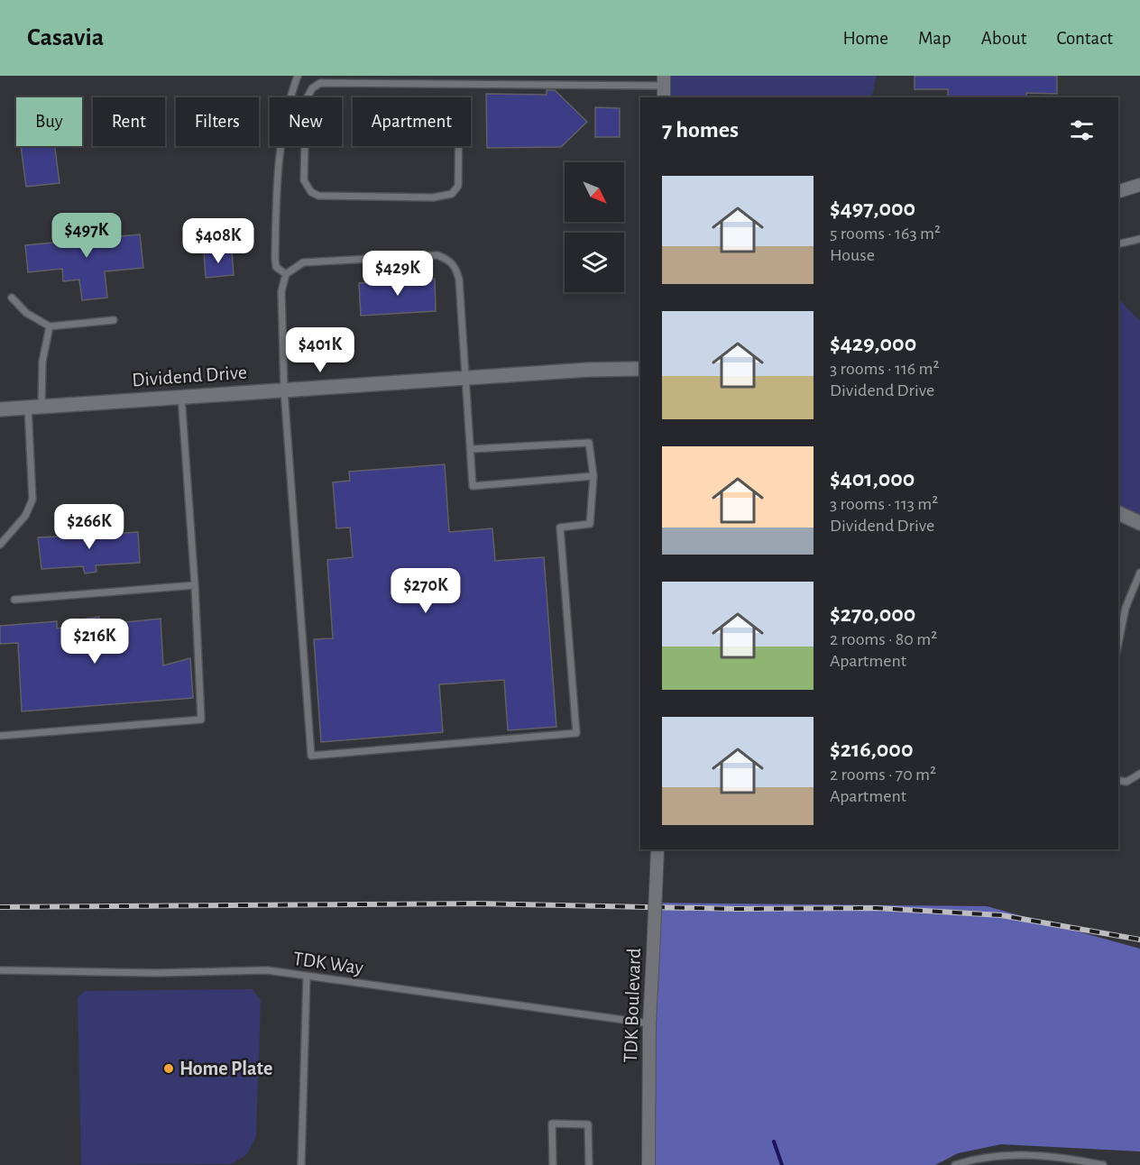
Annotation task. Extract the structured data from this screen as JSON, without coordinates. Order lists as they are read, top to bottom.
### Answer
{
  "streets": {
    "street": ["Dividend Drive", "TDK Boulevard"],
    "lane": ["TDK Way"]
  },
  "crossings": [
    ["TDK Way", "TDK Boulevard"]
  ],
  "places": ["Home Plate"],
  "north": "bottom right",
  "page": {
    "header": "Casavia",
    "nav": [
      "Home",
      "Map",
      "About",
      "Contact"
    ],
    "chip": [
      "Buy",
      "Rent",
      "Filters",
      "New",
      "Apartment"
    ],
    "heading": "7 homes",
    "list": [
      {
        "name": "$497,000",
        "note": "5 rooms · 163 m² · House"
      },
      {
        "name": "$429,000",
        "note": "3 rooms · 116 m² · Dividend Drive"
      },
      {
        "name": "$401,000",
        "note": "3 rooms · 113 m² · Dividend Drive"
      },
      {
        "name": "$270,000",
        "note": "2 rooms · 80 m² · Apartment"
      },
      {
        "name": "$216,000",
        "note": "2 rooms · 70 m² · Apartment"
      }
    ],
    "price": [
      "$497K",
      "$408K",
      "$429K",
      "$401K",
      "$266K",
      "$270K",
      "$216K"
    ]
  }
}
